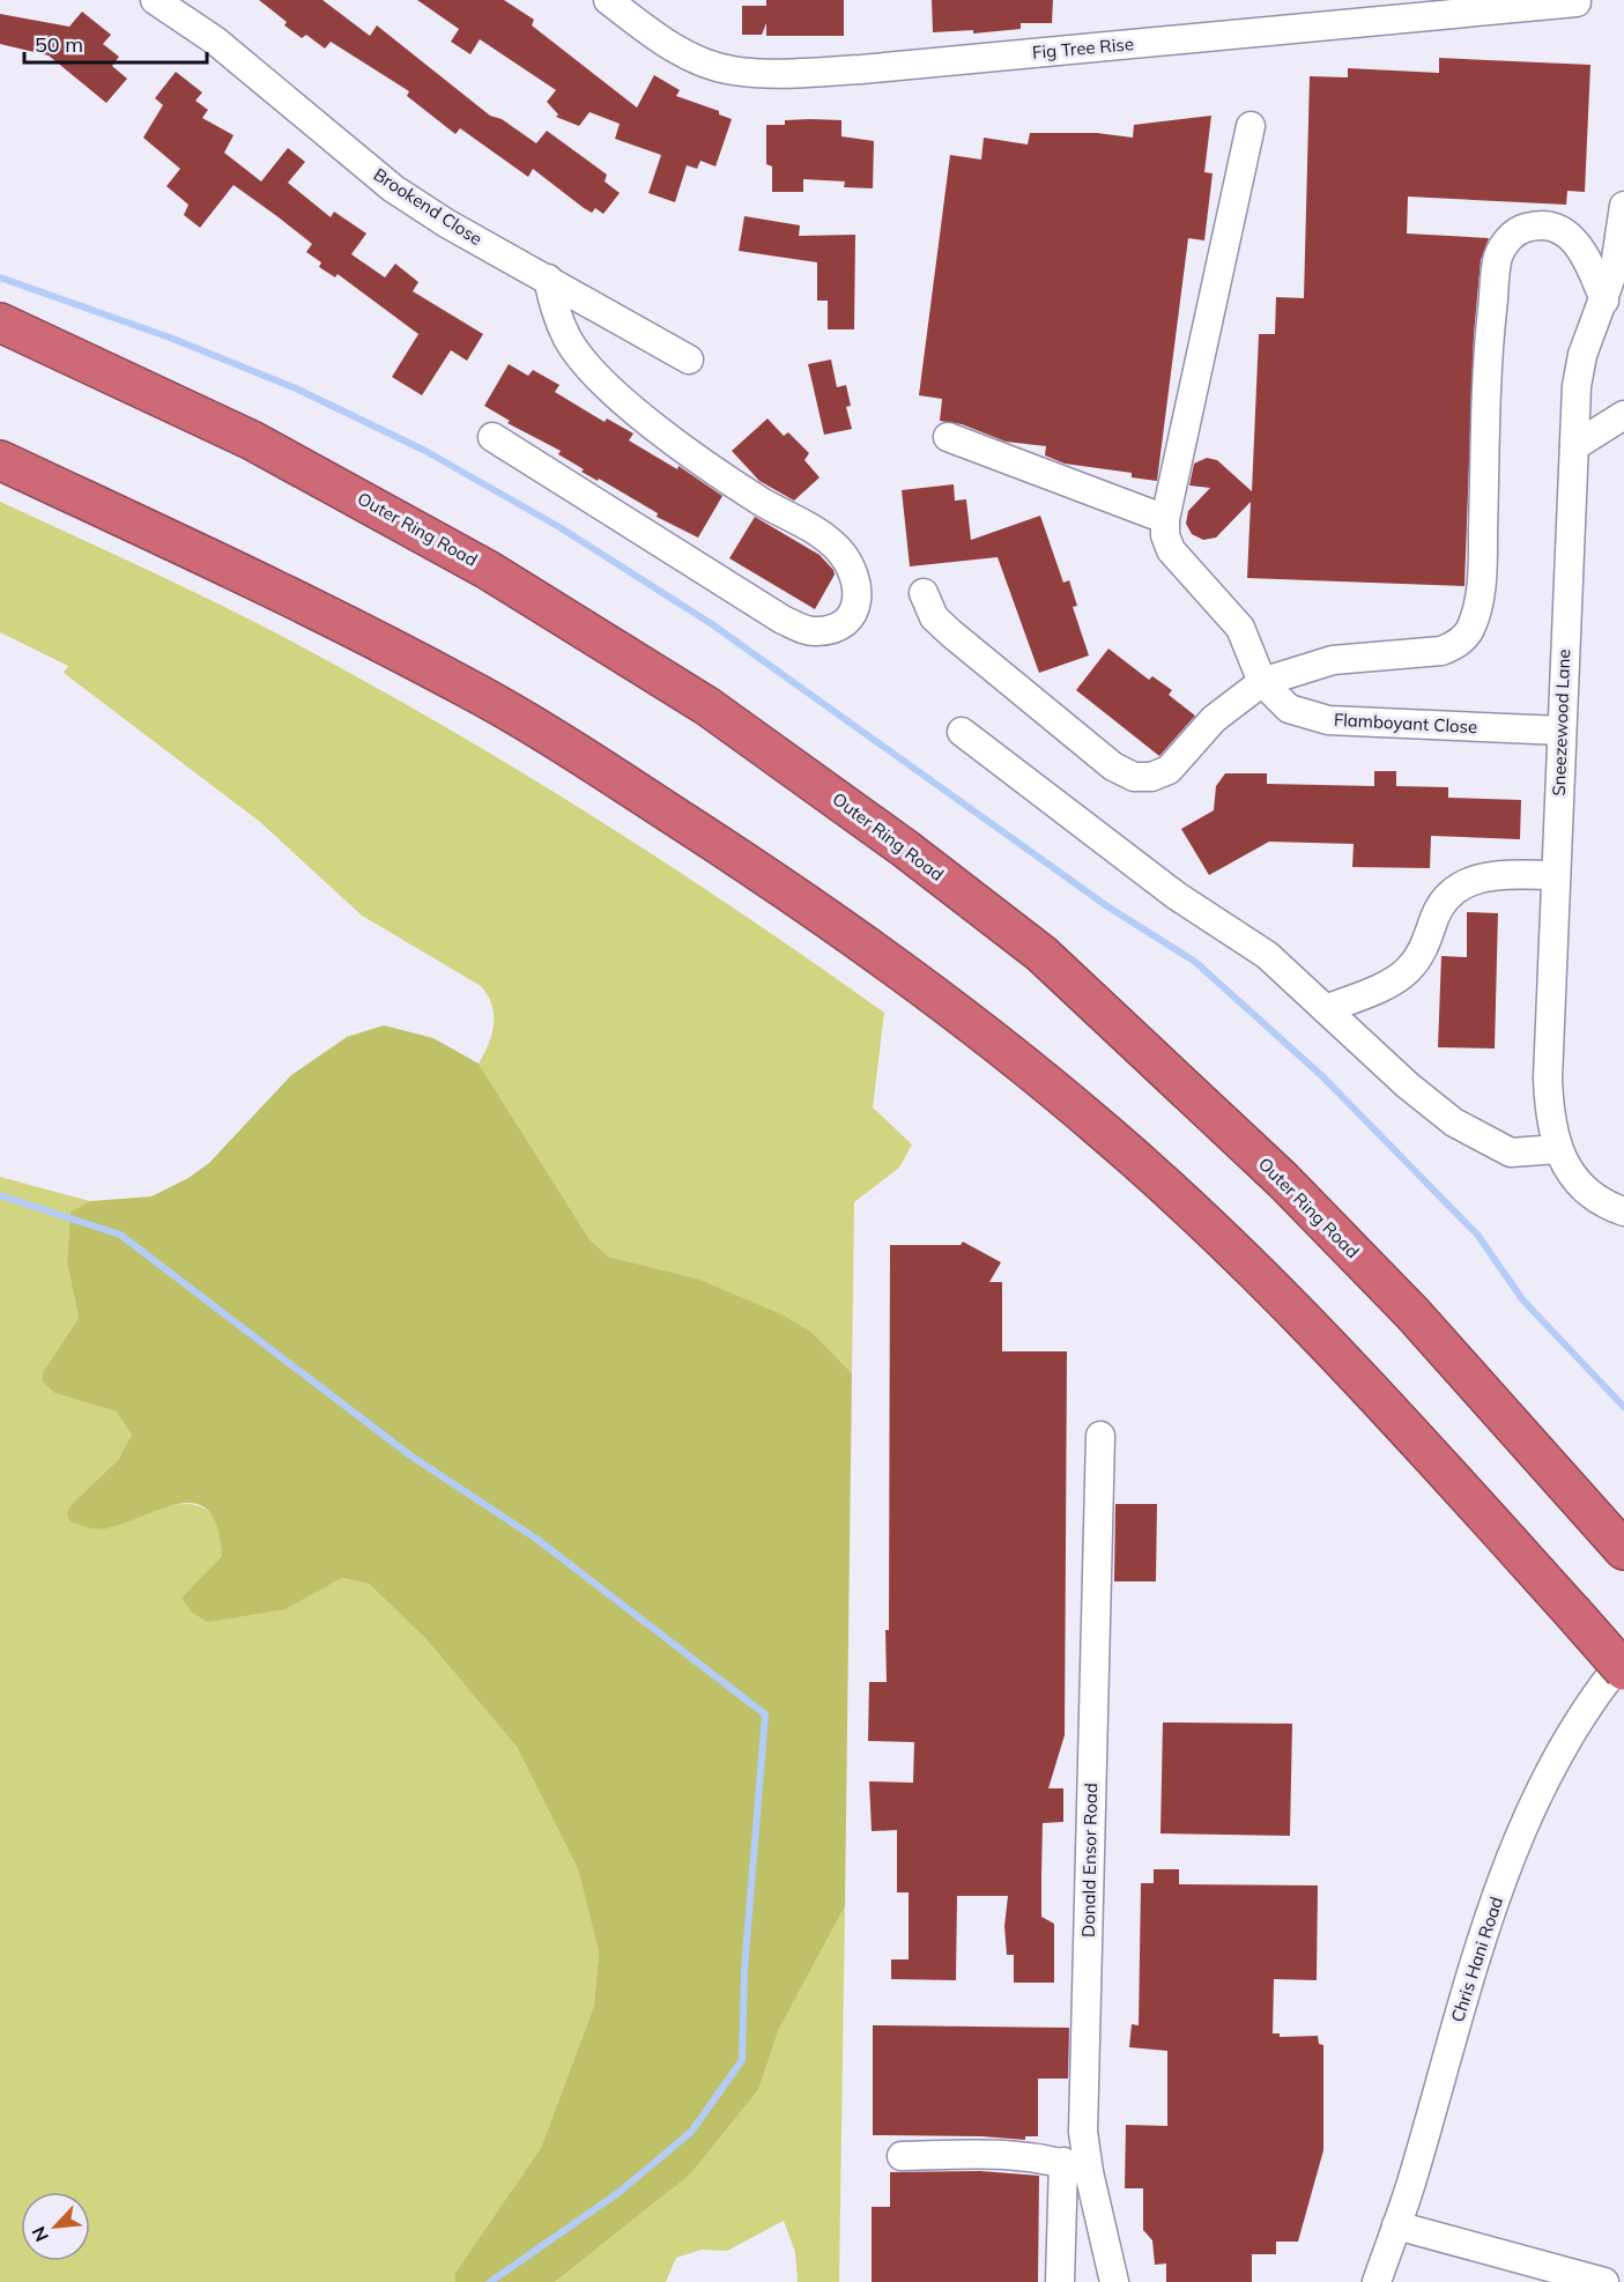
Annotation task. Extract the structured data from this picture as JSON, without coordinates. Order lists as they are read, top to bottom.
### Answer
{
  "streets": {
    "highway": ["Outer Ring Road"],
    "street": [
      "Fig Tree Rise",
      "Brookend Close",
      "Sneezewood Lane",
      "Flamboyant Close",
      "Donald Ensor Road",
      "Chris Hani Road"
    ]
  },
  "crossings": [
    ["Sneezewood Lane", "Flamboyant Close"]
  ],
  "scale_bar": "50 m",
  "north": "bottom left"
}
